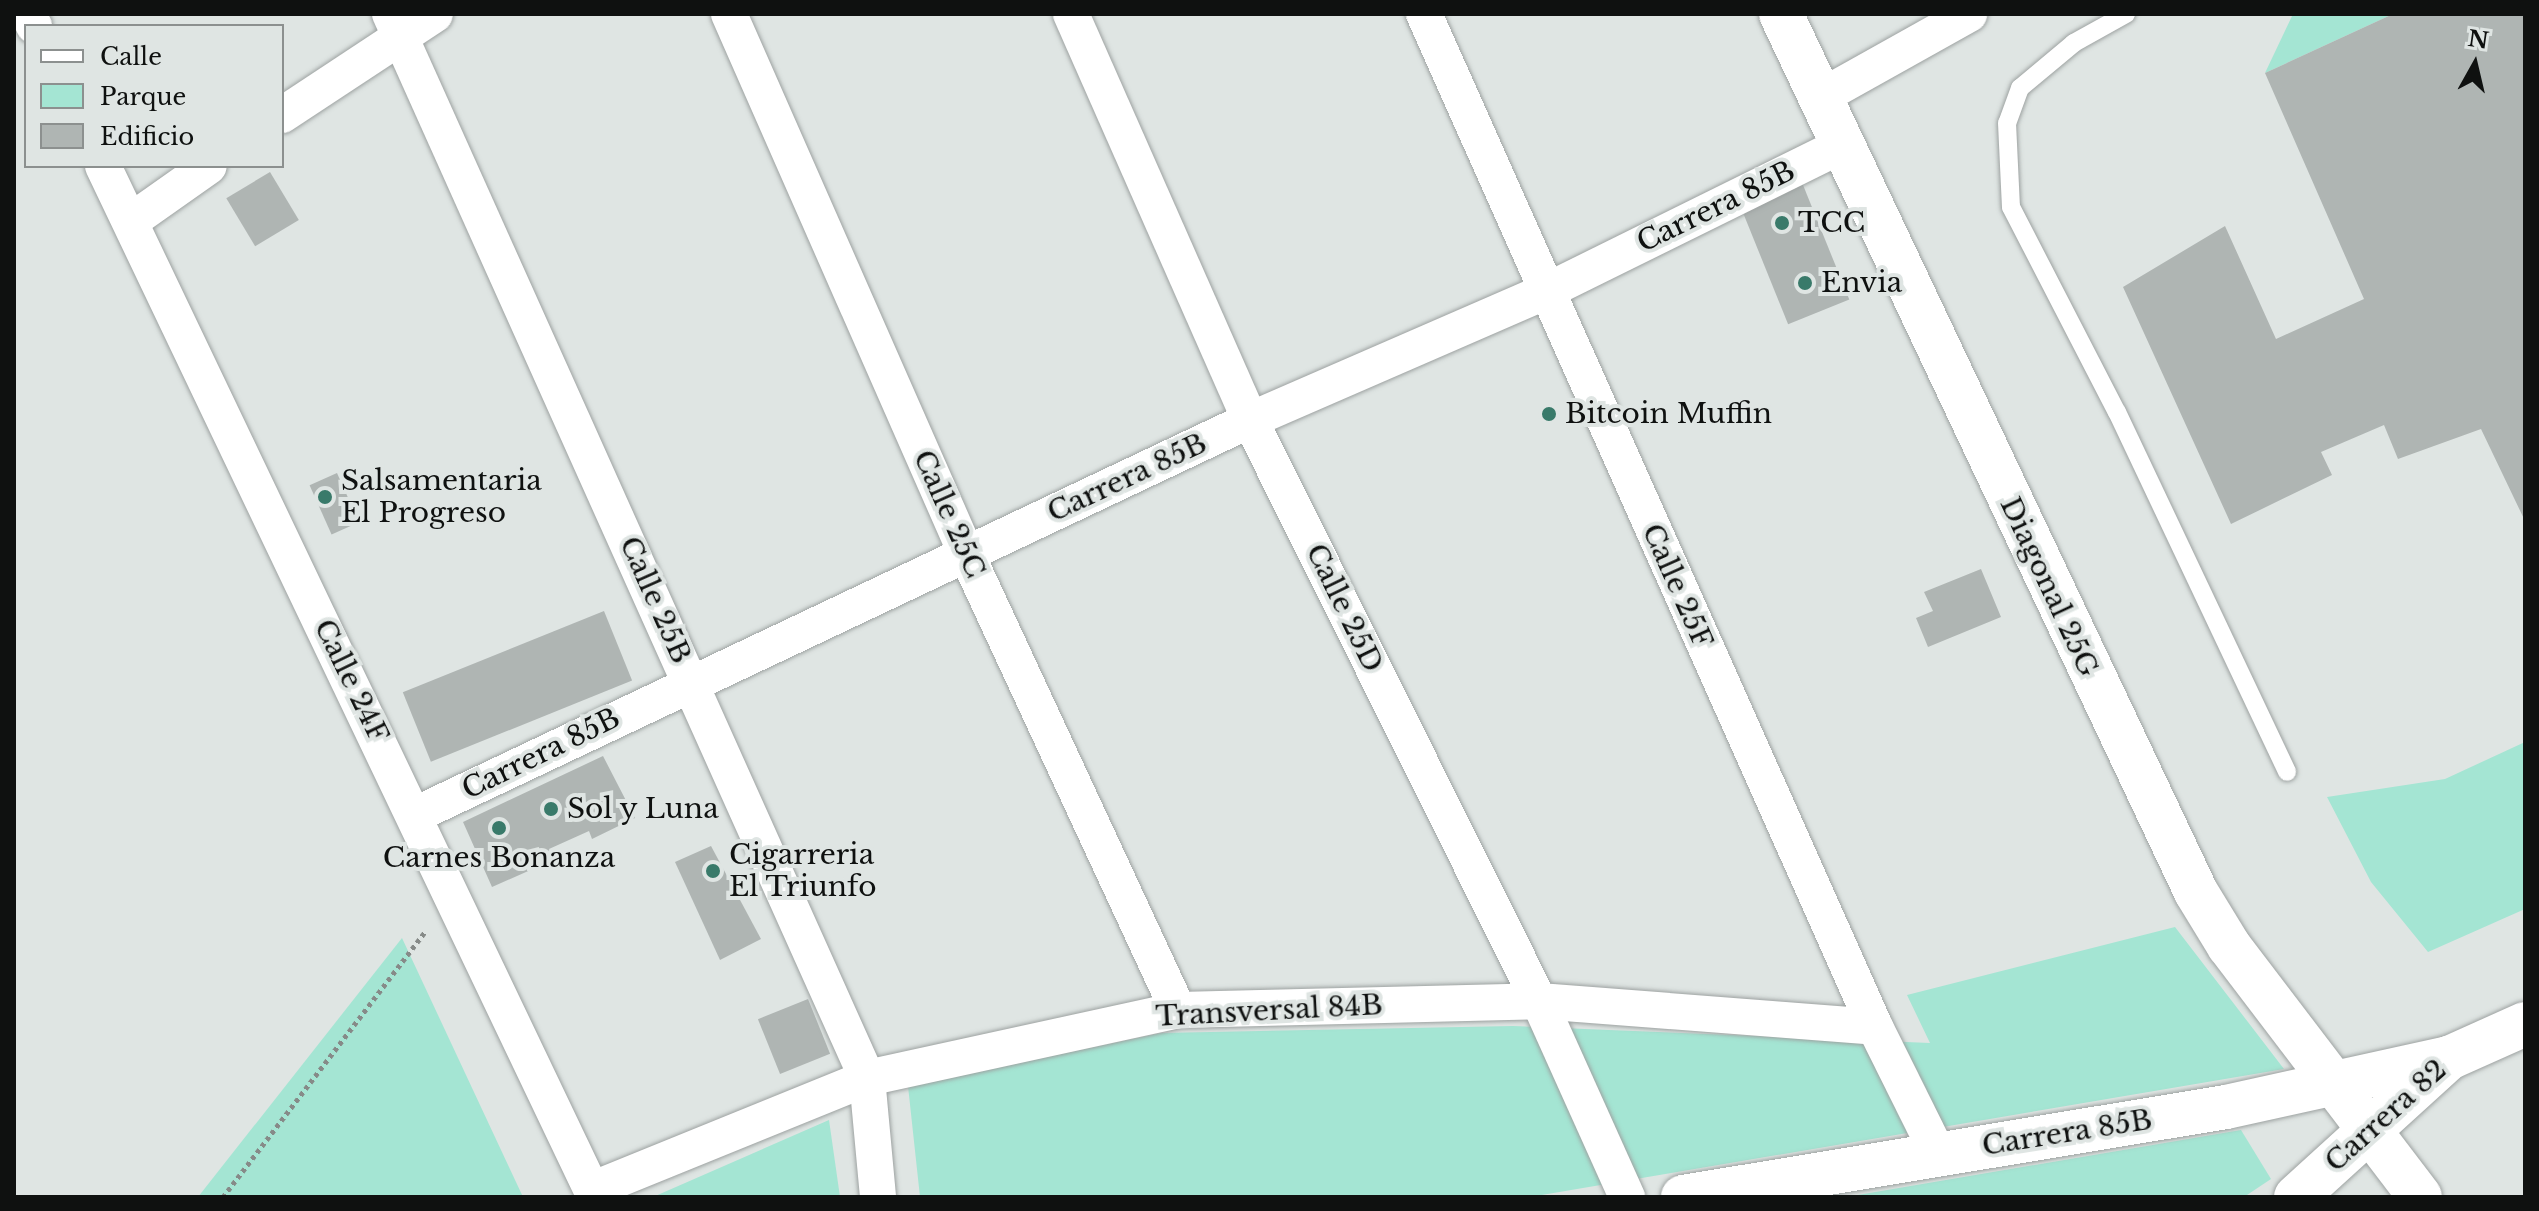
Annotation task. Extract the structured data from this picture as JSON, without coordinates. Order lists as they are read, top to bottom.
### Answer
{
  "streets": {
    "street": [
      "Carrera 85B",
      "Calle 25C",
      "Calle 25F",
      "Diagonal 25G",
      "Calle 25B",
      "Calle 25D",
      "Calle 24F",
      "Transversal 84B",
      "Carrera 82"
    ]
  },
  "crossings": [
    ["Carrera 85B", "Calle 25C"],
    ["Carrera 85B", "Calle 25F"],
    ["Carrera 85B", "Diagonal 25G"],
    ["Carrera 85B", "Calle 25B"],
    ["Carrera 85B", "Calle 25D"],
    ["Carrera 85B", "Calle 24F"],
    ["Carrera 85B", "Carrera 82"],
    ["Calle 25C", "Transversal 84B"],
    ["Calle 25F", "Transversal 84B"],
    ["Diagonal 25G", "Carrera 82"],
    ["Calle 25B", "Transversal 84B"],
    ["Calle 25D", "Transversal 84B"],
    ["Calle 24F", "Transversal 84B"]
  ],
  "places": [
    "TCC",
    "Envia",
    "Bitcoin Muffin",
    "Salsamentaria El Progreso",
    "Sol y Luna",
    "Carnes Bonanza",
    "Cigarreria El Triunfo"
  ],
  "legend": ["Calle", "Parque", "Edificio"],
  "north": "top"
}
